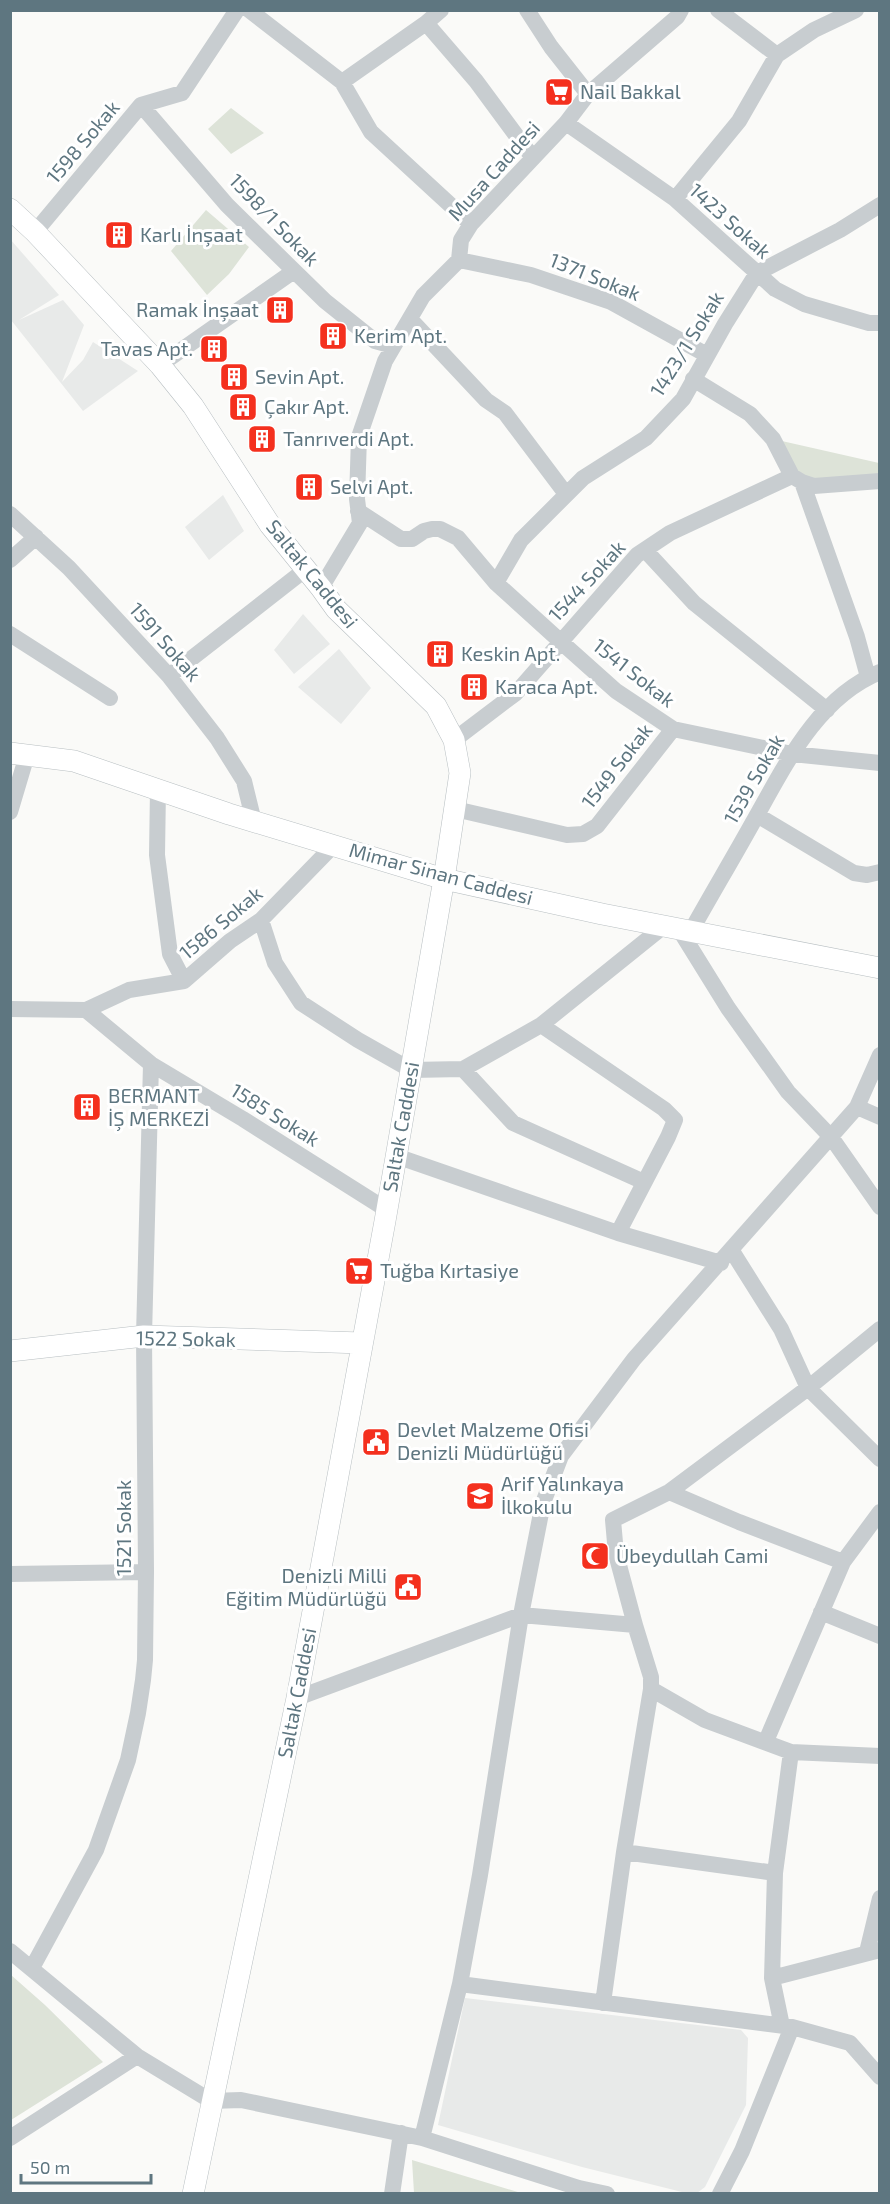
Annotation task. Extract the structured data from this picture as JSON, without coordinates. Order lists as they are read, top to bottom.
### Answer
{
  "streets": {
    "main road": ["Saltak Caddesi", "Mimar Sinan Caddesi", "1522 Sokak"],
    "street": [
      "1598 Sokak",
      "Musa Caddesi",
      "1598/1 Sokak",
      "1423 Sokak",
      "1371 Sokak",
      "1423/1 Sokak",
      "1544 Sokak",
      "1591 Sokak",
      "1541 Sokak",
      "1549 Sokak",
      "1539 Sokak",
      "1586 Sokak",
      "1585 Sokak",
      "1521 Sokak"
    ]
  },
  "crossings": [
    ["1598 Sokak", "1598/1 Sokak"],
    ["1598 Sokak", "Saltak Caddesi"],
    ["Musa Caddesi", "1423 Sokak"],
    ["Musa Caddesi", "1371 Sokak"],
    ["1423 Sokak", "1423/1 Sokak"],
    ["1371 Sokak", "1423/1 Sokak"],
    ["1423/1 Sokak", "1541 Sokak"],
    ["Saltak Caddesi", "1544 Sokak"],
    ["Saltak Caddesi", "1549 Sokak"],
    ["Saltak Caddesi", "Mimar Sinan Caddesi"],
    ["Saltak Caddesi", "1585 Sokak"],
    ["Saltak Caddesi", "1522 Sokak"],
    ["1544 Sokak", "1541 Sokak"],
    ["1591 Sokak", "Mimar Sinan Caddesi"],
    ["1541 Sokak", "1549 Sokak"],
    ["1541 Sokak", "1539 Sokak"],
    ["1539 Sokak", "Mimar Sinan Caddesi"],
    ["Mimar Sinan Caddesi", "1586 Sokak"],
    ["1586 Sokak", "1585 Sokak"],
    ["1585 Sokak", "1521 Sokak"],
    ["1522 Sokak", "1521 Sokak"]
  ],
  "places": {
    "supermarket": ["Nail Bakkal", "Tuğba Kırtasiye"],
    "building": [
      "Karlı İnşaat",
      "Ramak İnşaat",
      "Kerim Apt.",
      "Tavas Apt.",
      "Sevin Apt.",
      "Çakır Apt.",
      "Tanrıverdi Apt.",
      "Selvi Apt.",
      "Keskin Apt.",
      "Karaca Apt.",
      "BERMANT İŞ MERKEZİ"
    ],
    "public building": ["Devlet Malzeme Ofisi Denizli Müdürlüğü", "Denizli Milli Eğitim Müdürlüğü"],
    "school or university": ["Arif Yalınkaya İlkokulu"],
    "mosque": ["Übeydullah Cami"]
  },
  "scale_bar": "50 m"
}
